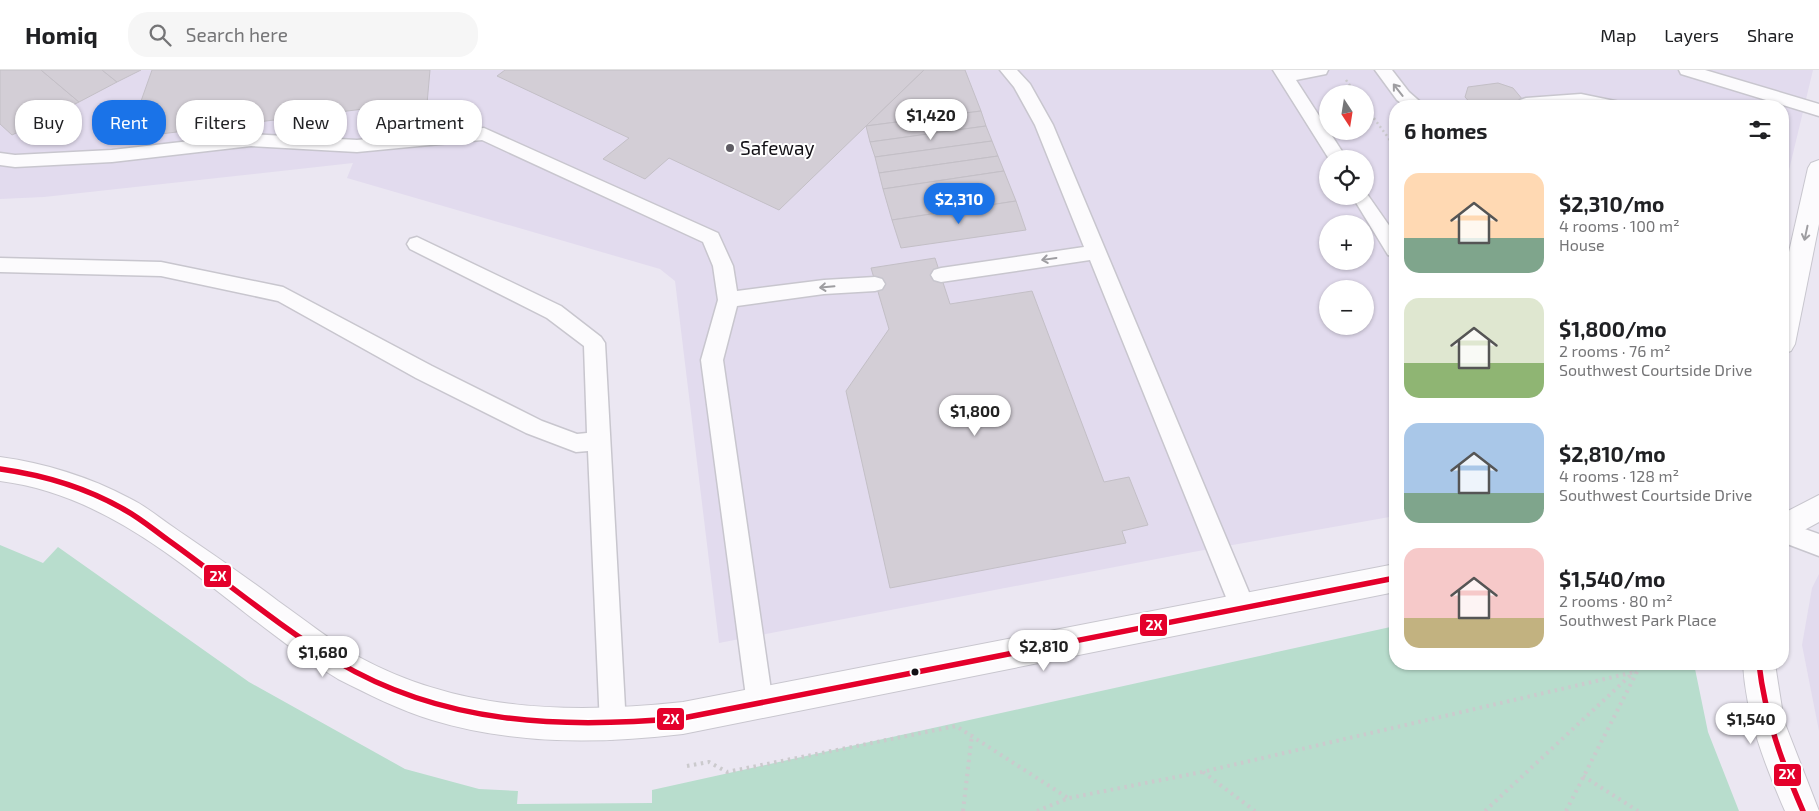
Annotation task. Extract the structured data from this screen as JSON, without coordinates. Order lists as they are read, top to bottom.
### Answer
{
  "places": ["Safeway"],
  "lines": ["transit line 2X"],
  "north": "bottom",
  "page": {
    "header": "Homiq",
    "search": "Search here",
    "nav": ["Map", "Layers", "Share"],
    "map_buttons": ["+", "−"],
    "price": [
      "$1,420",
      "$2,310",
      "$1,800",
      "$2,810",
      "$1,680",
      "$1,540"
    ],
    "chip": [
      "Buy",
      "Rent",
      "Filters",
      "New",
      "Apartment"
    ],
    "heading": "6 homes",
    "list": [
      {
        "name": "$2,310/mo",
        "note": "4 rooms · 100 m² · House"
      },
      {
        "name": "$1,800/mo",
        "note": "2 rooms · 76 m² · Southwest Courtside Drive"
      },
      {
        "name": "$2,810/mo",
        "note": "4 rooms · 128 m² · Southwest Courtside Drive"
      },
      {
        "name": "$1,540/mo",
        "note": "2 rooms · 80 m² · Southwest Park Place"
      }
    ]
  }
}
